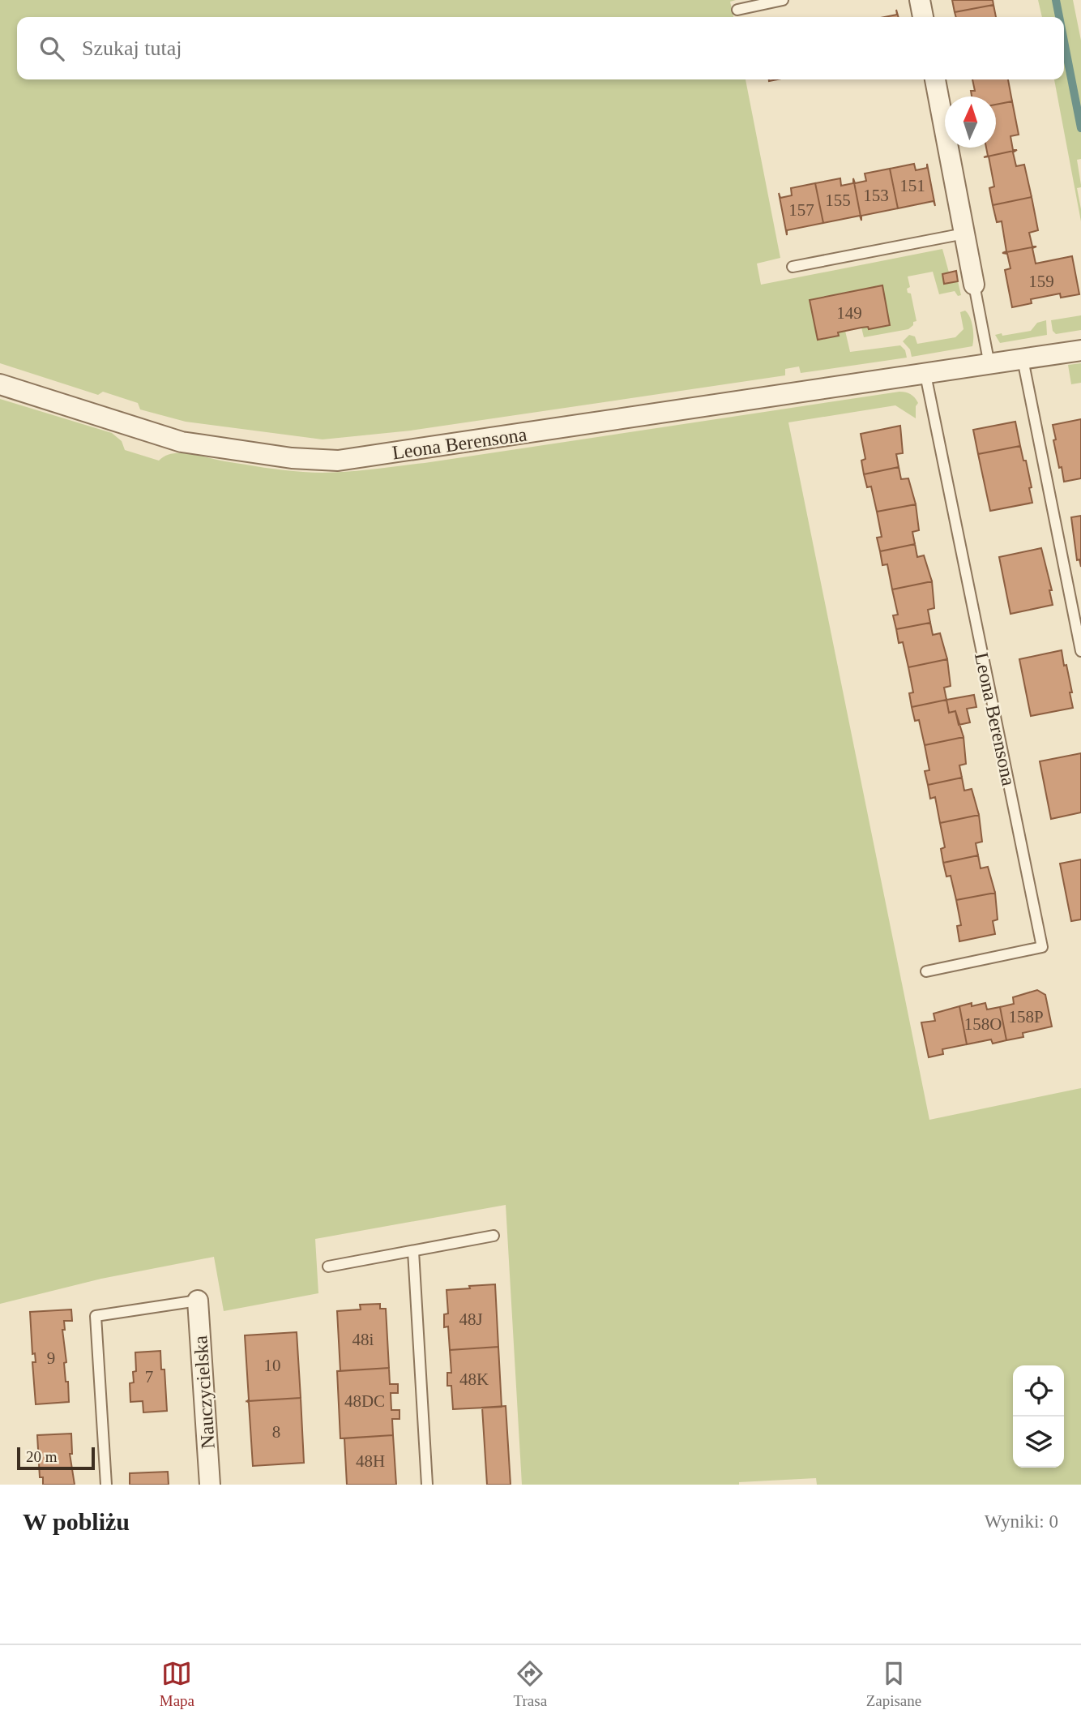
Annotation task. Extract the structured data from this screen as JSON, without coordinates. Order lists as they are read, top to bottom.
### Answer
{
  "streets": {
    "street": ["Leona Berensona", "Nauczycielska"]
  },
  "house_numbers": [
    "151",
    "153",
    "155",
    "157",
    "159",
    "149",
    "158P",
    "158O",
    "48J",
    "48i",
    "9",
    "10",
    "7",
    "48K",
    "48DC",
    "8",
    "48H"
  ],
  "scale_bar": "20 m",
  "north": "top",
  "page": {
    "search": "Szukaj tutaj",
    "scale": "20 m",
    "heading": ["W pobliżu", "Wyniki: 0"],
    "nav": ["Mapa", "Trasa", "Zapisane"]
  }
}
